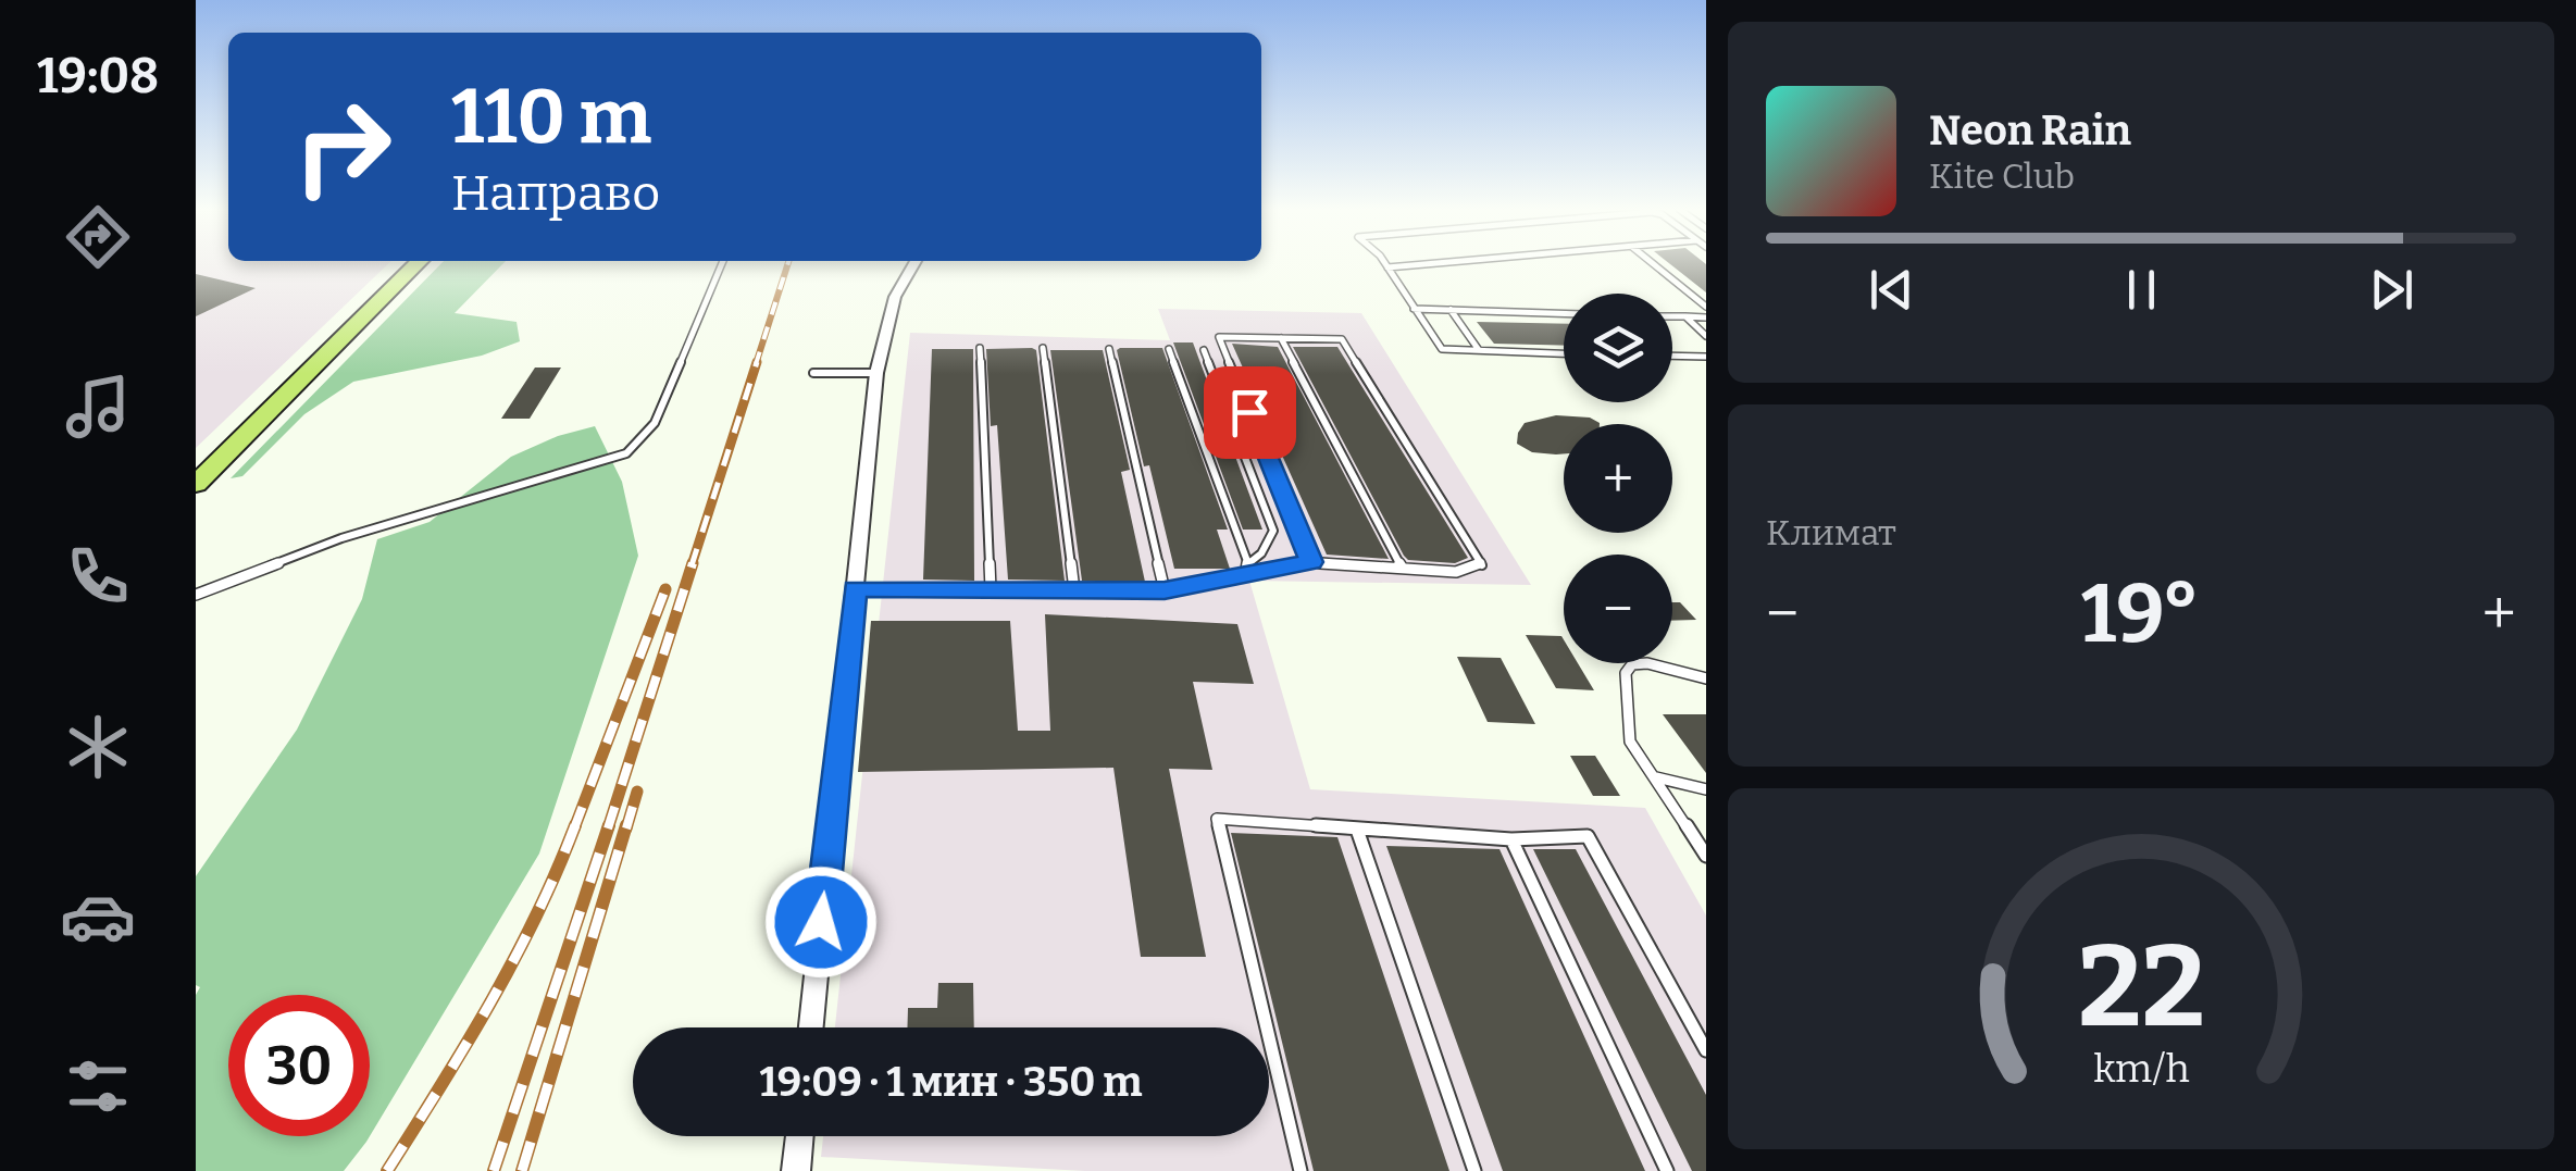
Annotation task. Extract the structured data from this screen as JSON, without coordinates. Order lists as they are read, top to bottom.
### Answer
{
  "page": {
    "tabs": "19:08",
    "turn": ["110 m", "Направо"],
    "song": ["Neon Rain", "Kite Club"],
    "map_buttons": ["+", "−"],
    "tile": "Климат",
    "heat": ["−", "19°", "+"],
    "limit": "30",
    "trip": "19:09 · 1 мин · 350 m",
    "gauge": ["22", "km/h"]
  }
}
